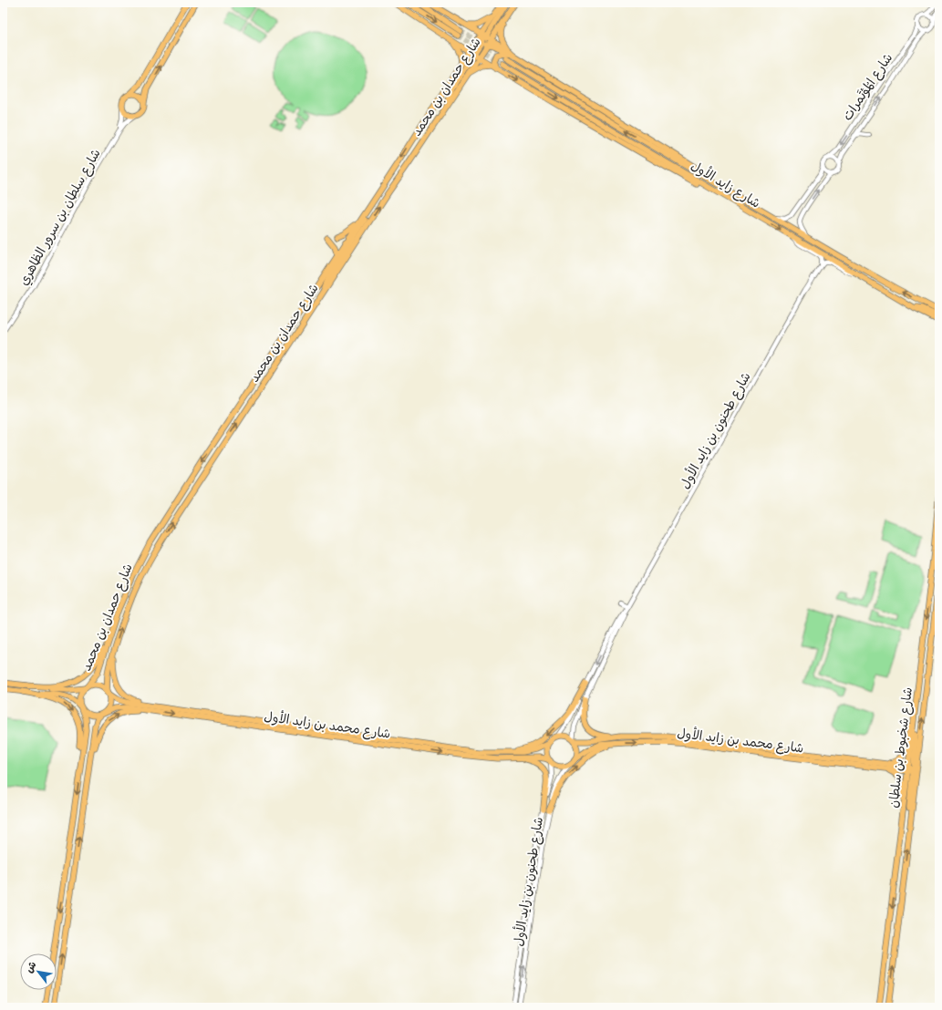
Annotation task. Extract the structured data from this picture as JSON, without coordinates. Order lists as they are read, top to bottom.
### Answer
{
  "streets": {
    "main road": [
      "شارع حمدان بن محمد",
      "شارع زايد الأول",
      "شارع محمد بن زايد الأول",
      "شارع شخبوط بن سلطان"
    ],
    "street": ["شارع المُؤتَمرات", "شارع سلطان بن سرور الظاهري", "شارع طحنون بن زايد الأول"]
  },
  "crossings": [
    ["شارع حمدان بن محمد", "شارع محمد بن زايد الأول"],
    ["شارع طحنون بن زايد الأول", "شارع محمد بن زايد الأول"],
    ["شارع محمد بن زايد الأول", "شارع شخبوط بن سلطان"]
  ],
  "north": "top left"
}
